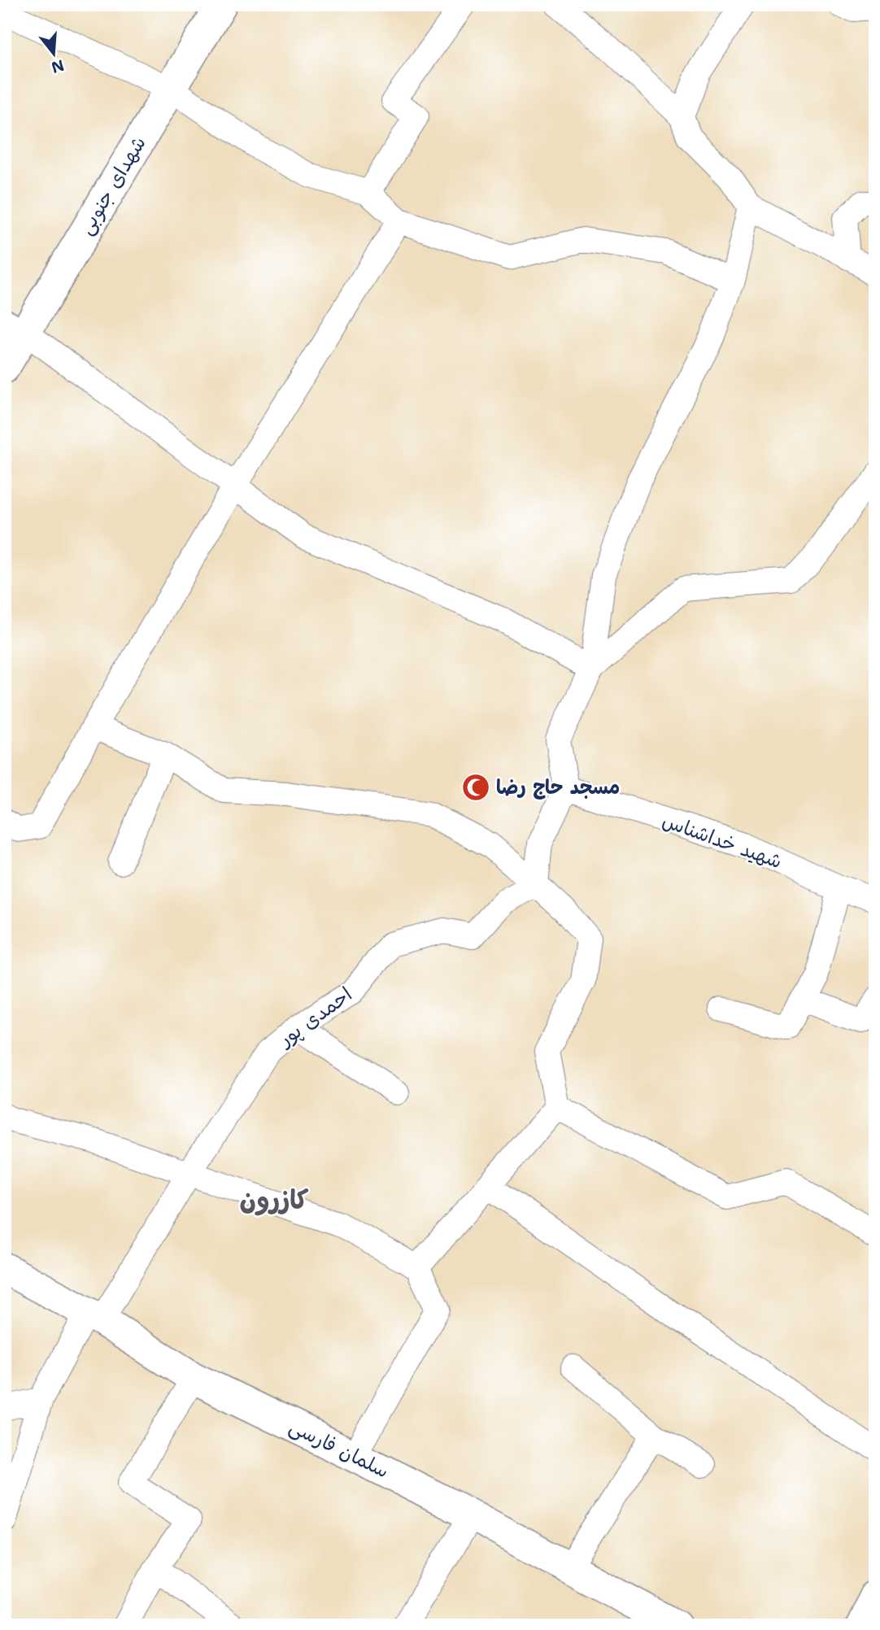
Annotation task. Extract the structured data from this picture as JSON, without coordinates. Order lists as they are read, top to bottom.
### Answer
{
  "streets": {
    "main road": ["شهدای جنوبی", "سلمان فارسی"],
    "street": ["شهید خداشناس", "احمدی پور"]
  },
  "crossings": [
    ["احمدی پور", "سلمان فارسی"]
  ],
  "districts": ["کازرون"],
  "places": {
    "mosque": ["مسجد حاج رضا"]
  },
  "north": "bottom"
}
